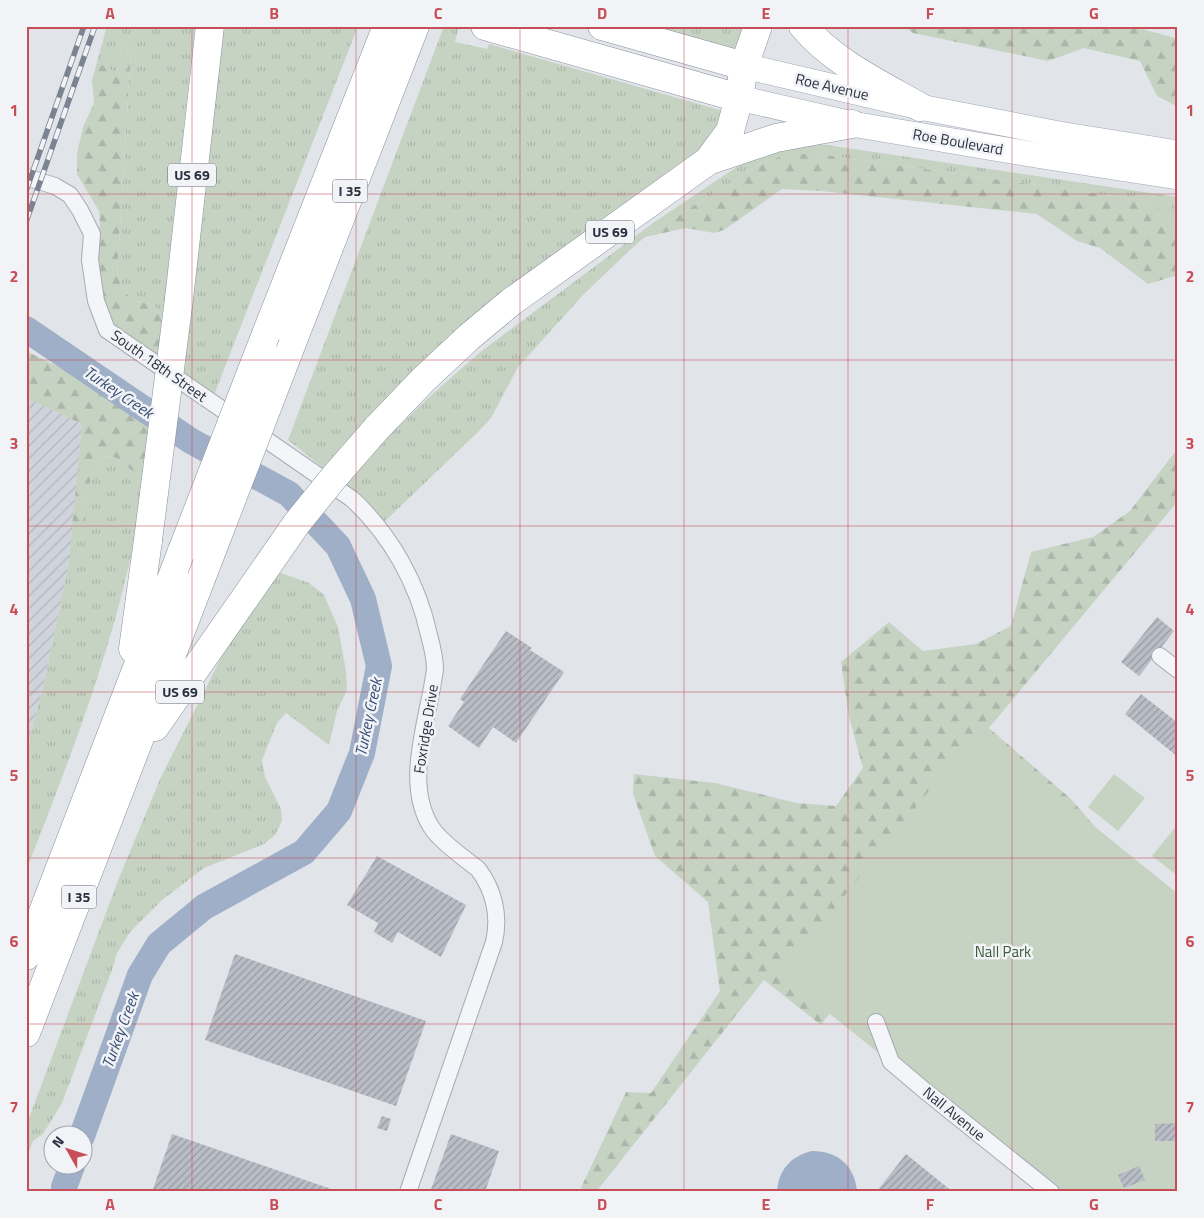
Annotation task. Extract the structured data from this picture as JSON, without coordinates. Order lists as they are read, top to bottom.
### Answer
{
  "streets": {
    "highway": ["US 69", "I 35"],
    "main road": ["Roe Avenue", "Roe Boulevard"],
    "street": ["South 18th Street", "Foxridge Drive", "Nall Avenue"]
  },
  "crossings": [
    ["Roe Avenue", "Roe Boulevard"],
    ["Roe Avenue", "US 69"],
    ["Roe Boulevard", "US 69"],
    ["US 69", "I 35"],
    ["South 18th Street", "Foxridge Drive"]
  ],
  "water": ["Turkey Creek"],
  "parks": ["Nall Park"],
  "north": "top left",
  "grid": {
    "columns": [
      "A",
      "B",
      "C",
      "D",
      "E",
      "F",
      "G"
    ],
    "rows": [
      "1",
      "2",
      "3",
      "4",
      "5",
      "6",
      "7"
    ]
  }
}
